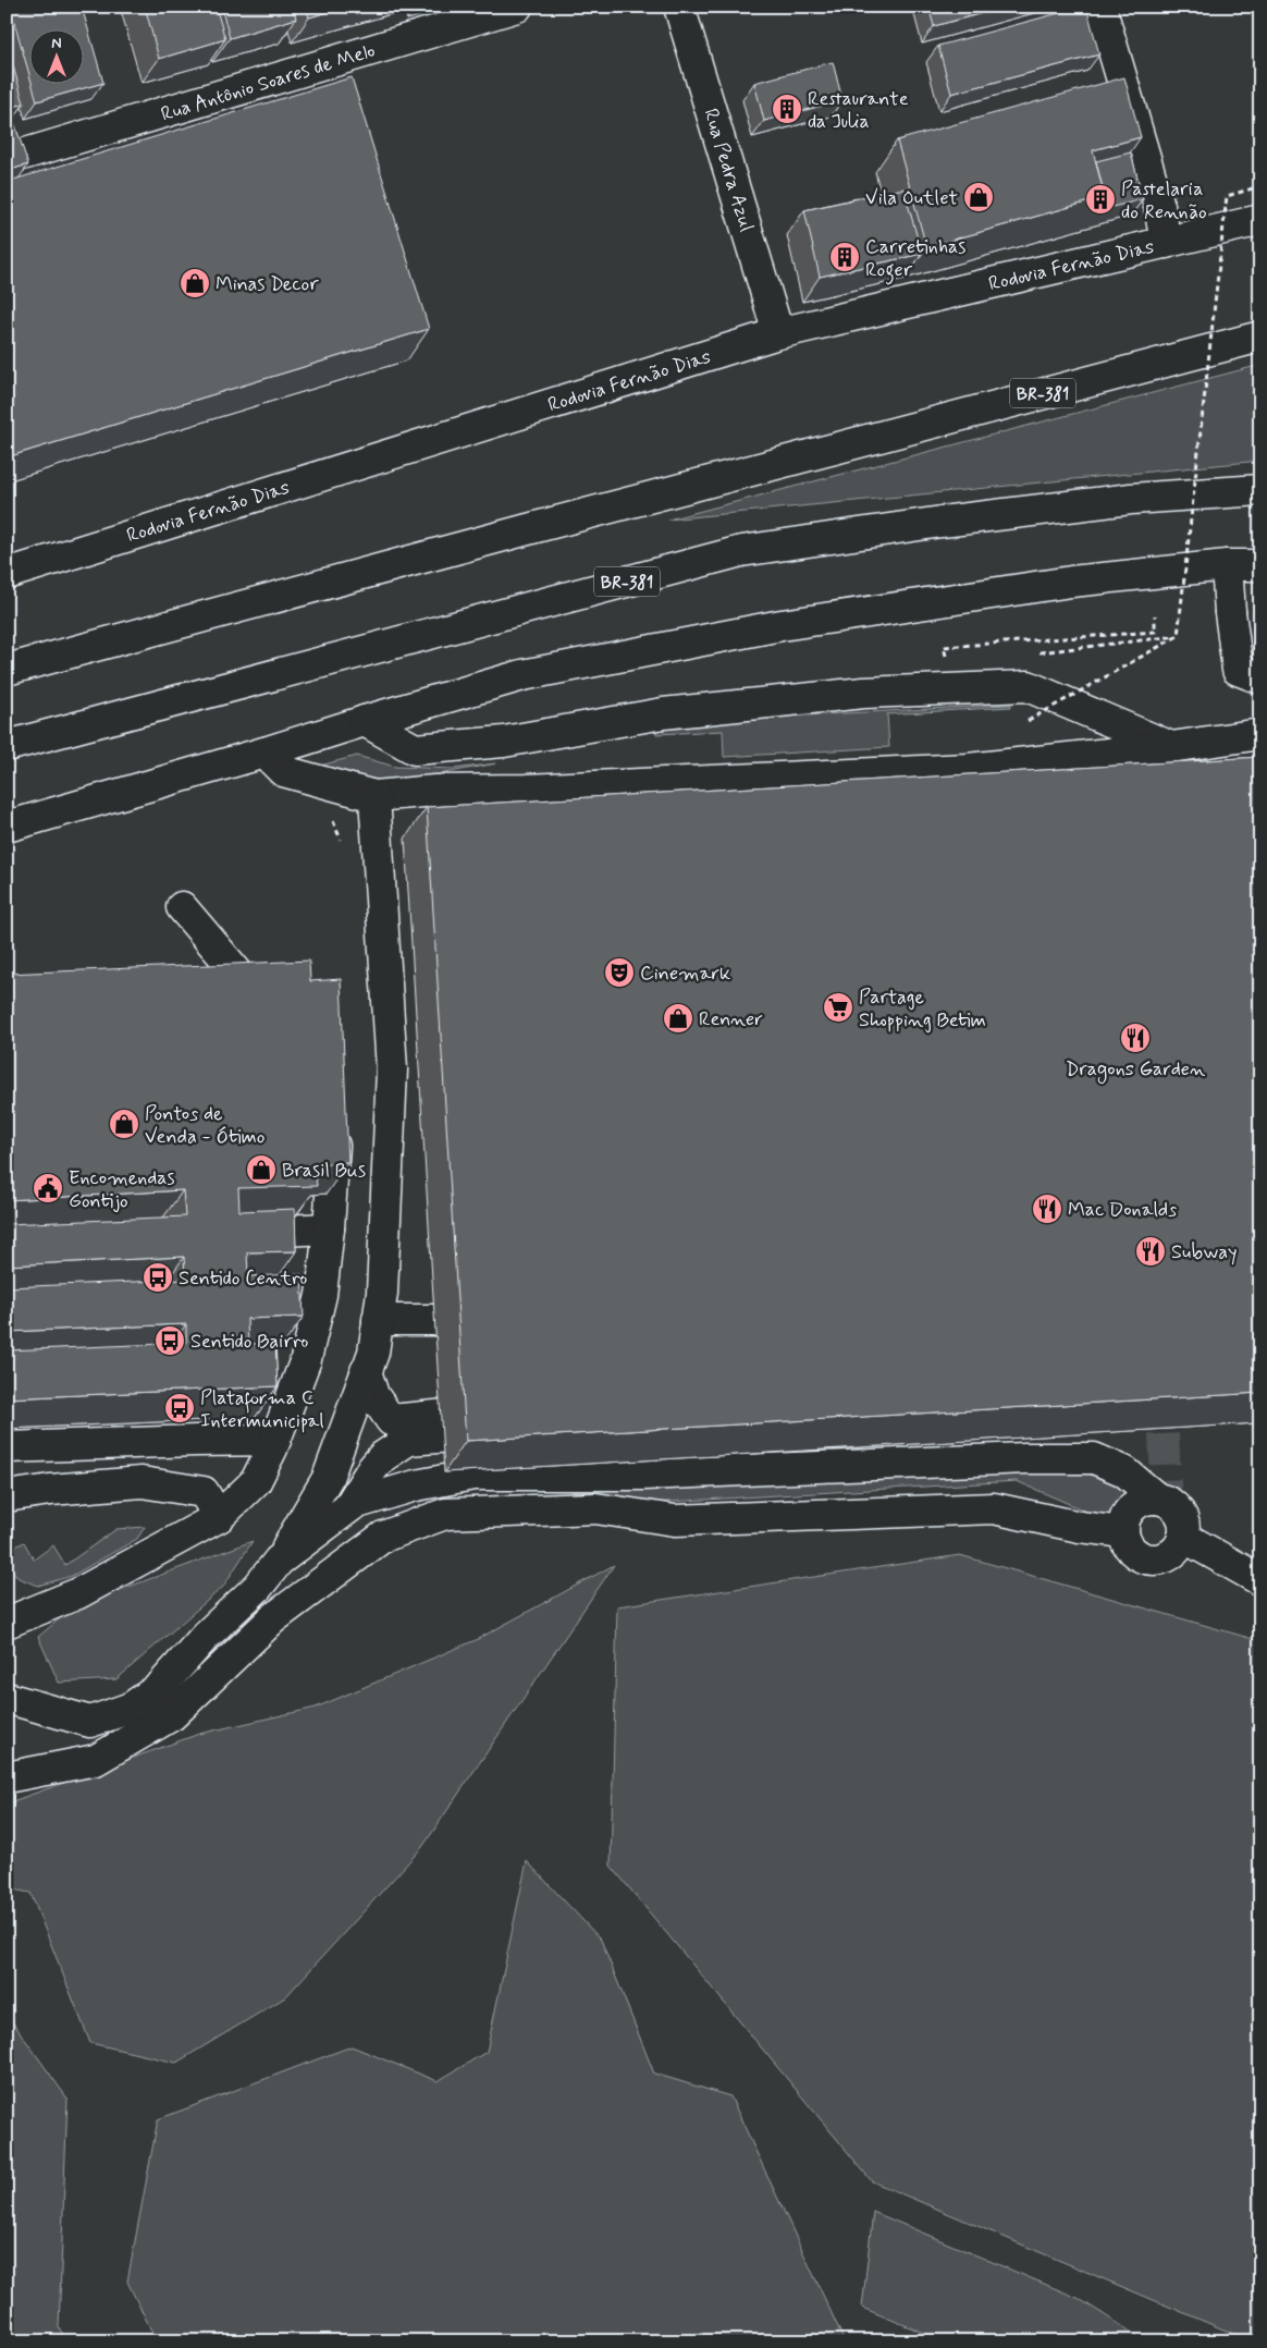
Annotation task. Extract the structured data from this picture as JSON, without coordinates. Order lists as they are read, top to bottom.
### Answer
{
  "streets": {
    "main road": [
      "Rua Antônio Soares de Melo",
      "Rua Pedra Azul",
      "Rodovia Fernão Dias",
      "BR-381"
    ]
  },
  "crossings": [
    ["Rua Pedra Azul", "Rodovia Fernão Dias"]
  ],
  "places": {
    "building": ["Restaurante da Julia", "Pastelaria do Rennão", "Carretinhas Roger"],
    "shop": [
      "Vila Outlet",
      "Minas Decor",
      "Renner",
      "Pontos de Venda - Ótimo",
      "Brasil Bus"
    ],
    "theatre": ["Cinemark"],
    "supermarket": ["Partage Shopping Betim"],
    "restaurant": ["Dragons Garden", "Mac Donalds", "Subway"],
    "public building": ["Encomendas Gontijo"],
    "bus stop": ["Sentido Centro", "Sentido Bairro", "Plataforma C Intermunicipal"]
  },
  "north": "top"
}
